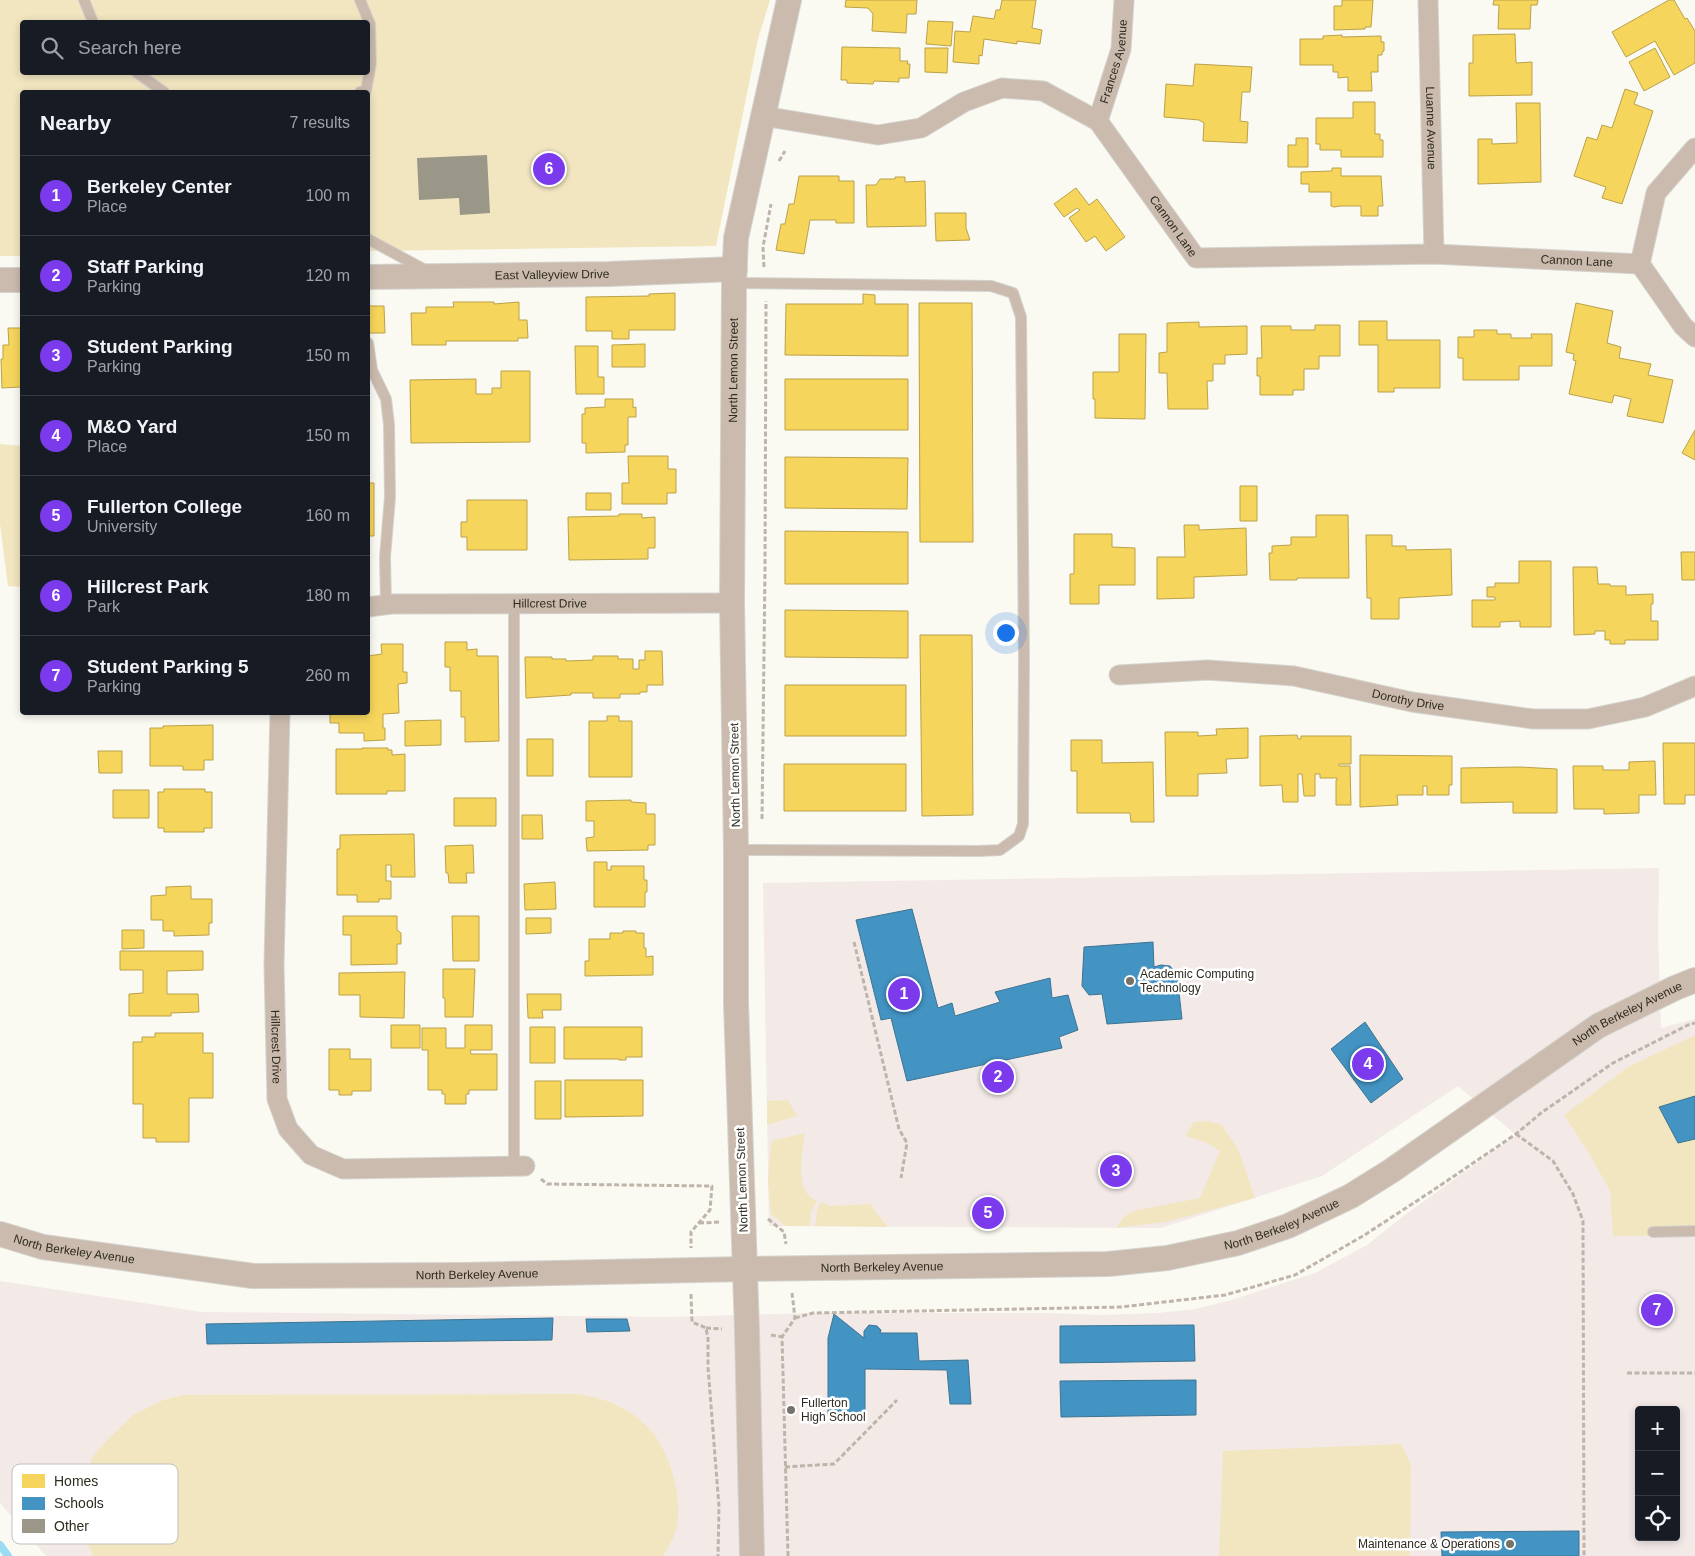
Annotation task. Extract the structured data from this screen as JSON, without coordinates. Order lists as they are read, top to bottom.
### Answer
{
  "streets": {
    "street": [
      "Frances Avenue",
      "Luanne Avenue",
      "Cannon Lane",
      "East Valleyview Drive",
      "North Lemon Street",
      "Hillcrest Drive",
      "Dorothy Drive",
      "North Berkeley Avenue"
    ]
  },
  "crossings": [
    ["Frances Avenue", "Cannon Lane"],
    ["Luanne Avenue", "Cannon Lane"],
    ["Cannon Lane", "North Lemon Street"],
    ["East Valleyview Drive", "North Lemon Street"],
    ["North Lemon Street", "Hillcrest Drive"],
    ["North Lemon Street", "North Berkeley Avenue"]
  ],
  "places": ["Academic Computing Technology", "Fullerton High School", "Maintenance & Operations"],
  "legend": ["Homes", "Schools", "Other"],
  "page": {
    "search": "Search here",
    "heading": ["Nearby", "7 results"],
    "pins": [
      "6",
      "1",
      "4",
      "2",
      "3",
      "5",
      "7"
    ],
    "list": [
      {
        "mark": "1",
        "name": "Berkeley Center",
        "note": "Place",
        "value": "100 m"
      },
      {
        "mark": "2",
        "name": "Staff Parking",
        "note": "Parking",
        "value": "120 m"
      },
      {
        "mark": "3",
        "name": "Student Parking",
        "note": "Parking",
        "value": "150 m"
      },
      {
        "mark": "4",
        "name": "M&O Yard",
        "note": "Place",
        "value": "150 m"
      },
      {
        "mark": "5",
        "name": "Fullerton College",
        "note": "University",
        "value": "160 m"
      },
      {
        "mark": "6",
        "name": "Hillcrest Park",
        "note": "Park",
        "value": "180 m"
      },
      {
        "mark": "7",
        "name": "Student Parking 5",
        "note": "Parking",
        "value": "260 m"
      }
    ],
    "map_buttons": ["+", "−"]
  }
}
